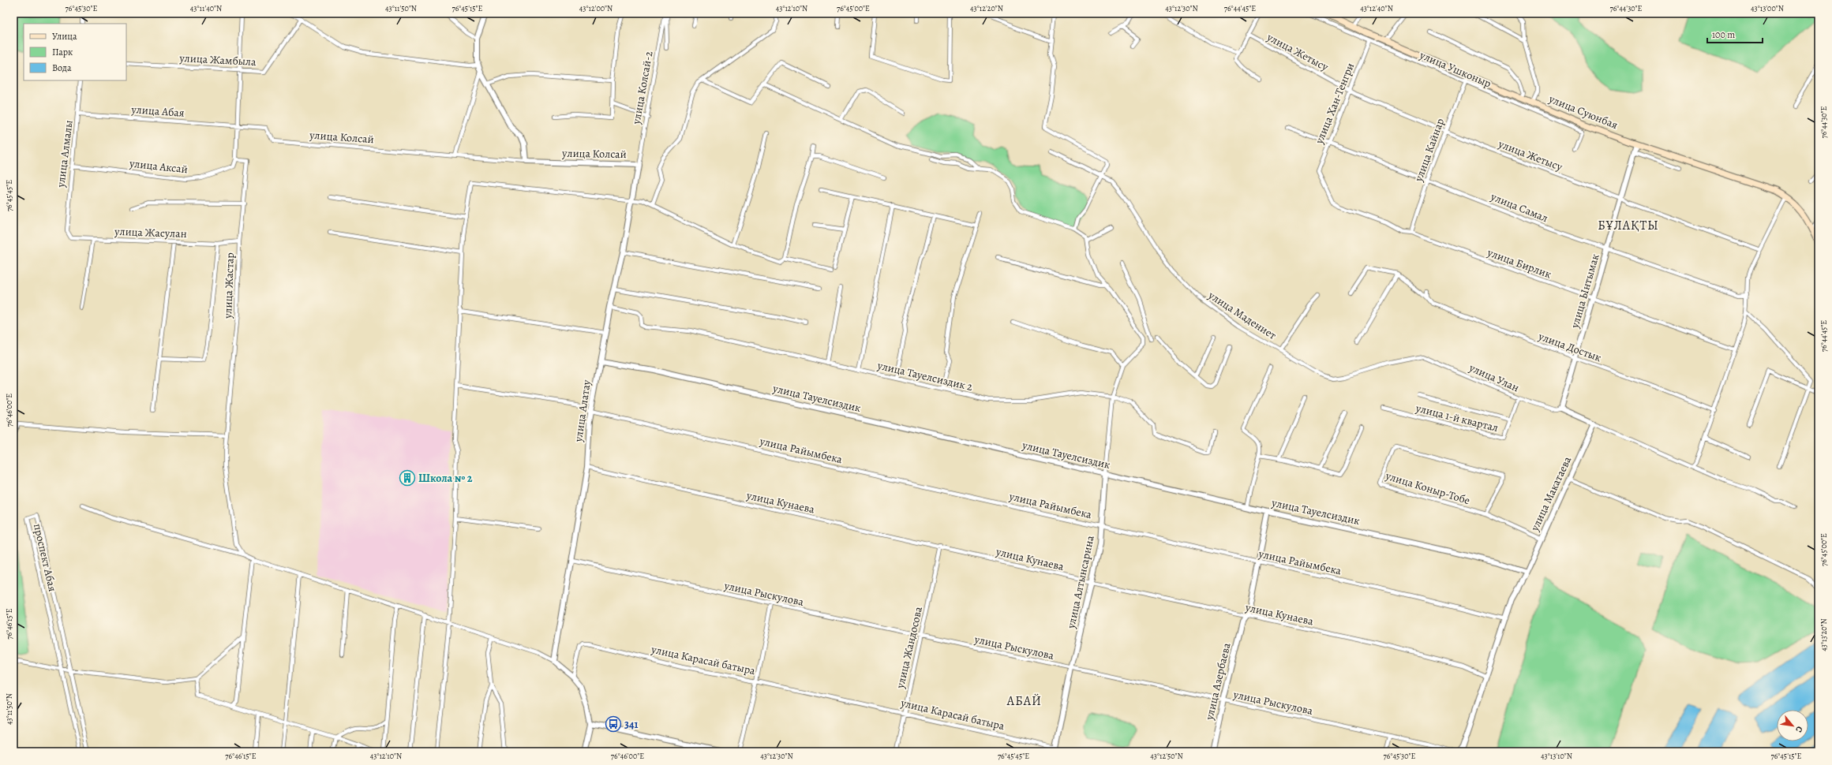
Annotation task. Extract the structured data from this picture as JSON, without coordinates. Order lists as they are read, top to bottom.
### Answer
{
  "streets": {
    "main road": ["улица Суюнбая"],
    "street": [
      "улица Жетысу",
      "улица Жамбыла",
      "улица Ушконыр",
      "улица Колсай-2",
      "улица Хан-Тенгри",
      "улица Абая",
      "улица Колсай",
      "улица Кайнар",
      "улица Алмалы",
      "улица Аксай",
      "улица Самал",
      "улица Жасулан",
      "улица Бирлик",
      "улица Жастар",
      "улица Ынтымак",
      "улица Мадениет",
      "улица Достык",
      "улица Тауелсиздик 2",
      "улица Улан",
      "улица Тауелсиздик",
      "улица Алатау",
      "улица 1-й квартал",
      "улица Райымбека",
      "улица Коныр-Тобе",
      "улица Макатаева",
      "улица Кунаева",
      "проспект Абая",
      "улица Алтынсарина",
      "улица Рыскулова",
      "улица Жандосова",
      "улица Карасай батыра",
      "улица Азербаева"
    ]
  },
  "crossings": [
    ["улица Жетысу", "улица Хан-Тенгри"],
    ["улица Жетысу", "улица Кайнар"],
    ["улица Жетысу", "улица Ынтымак"],
    ["улица Ушконыр", "улица Хан-Тенгри"],
    ["улица Ушконыр", "улица Кайнар"],
    ["улица Колсай-2", "улица Колсай"],
    ["улица Колсай-2", "улица Алатау"],
    ["улица Хан-Тенгри", "улица Самал"],
    ["улица Хан-Тенгри", "улица Бирлик"],
    ["улица Абая", "улица Колсай"],
    ["улица Абая", "улица Алмалы"],
    ["улица Суюнбая", "улица Кайнар"],
    ["улица Суюнбая", "улица Ынтымак"],
    ["улица Колсай", "улица Алатау"],
    ["улица Кайнар", "улица Самал"],
    ["улица Кайнар", "улица Бирлик"],
    ["улица Алмалы", "улица Аксай"],
    ["улица Алмалы", "улица Жасулан"],
    ["улица Аксай", "улица Жастар"],
    ["улица Самал", "улица Ынтымак"],
    ["улица Жасулан", "улица Жастар"],
    ["улица Бирлик", "улица Ынтымак"],
    ["улица Ынтымак", "улица Достык"],
    ["улица Ынтымак", "улица Улан"],
    ["улица Мадениет", "улица Улан"],
    ["улица Тауелсиздик 2", "улица Алатау"],
    ["улица Тауелсиздик 2", "улица Алтынсарина"],
    ["улица Улан", "улица 1-й квартал"],
    ["улица Тауелсиздик", "улица Алатау"],
    ["улица Тауелсиздик", "улица Макатаева"],
    ["улица Тауелсиздик", "улица Алтынсарина"],
    ["улица Тауелсиздик", "улица Азербаева"],
    ["улица Алатау", "улица Райымбека"],
    ["улица Алатау", "улица Кунаева"],
    ["улица Алатау", "улица Рыскулова"],
    ["улица Райымбека", "улица Макатаева"],
    ["улица Райымбека", "улица Алтынсарина"],
    ["улица Райымбека", "улица Азербаева"],
    ["улица Коныр-Тобе", "улица Макатаева"],
    ["улица Макатаева", "улица Кунаева"],
    ["улица Кунаева", "улица Алтынсарина"],
    ["улица Кунаева", "улица Жандосова"],
    ["улица Кунаева", "улица Азербаева"],
    ["улица Алтынсарина", "улица Рыскулова"],
    ["улица Алтынсарина", "улица Карасай батыра"],
    ["улица Рыскулова", "улица Жандосова"],
    ["улица Рыскулова", "улица Азербаева"],
    ["улица Жандосова", "улица Карасай батыра"]
  ],
  "districts": ["БҰЛАҚТЫ", "АБАЙ"],
  "places": {
    "building": ["Школа № 2"],
    "bus stop": ["341"]
  },
  "legend": ["Улица", "Парк", "Вода"],
  "scale_bar": "100 m",
  "north": "bottom right",
  "coordinates": [
    "76°45'30\"E",
    "43°11'40\"N",
    "43°11'50\"N",
    "76°45'15\"E",
    "43°12'00\"N",
    "43°12'10\"N",
    "76°45'00\"E",
    "43°12'20\"N",
    "43°12'30\"N",
    "76°44'45\"E",
    "43°12'40\"N",
    "76°44'30\"E",
    "43°13'00\"N",
    "76°45'45\"E",
    "76°46'00\"E",
    "76°46'15\"E",
    "43°13'20\"N",
    "43°12'50\"N",
    "43°13'10\"N"
  ]
}
